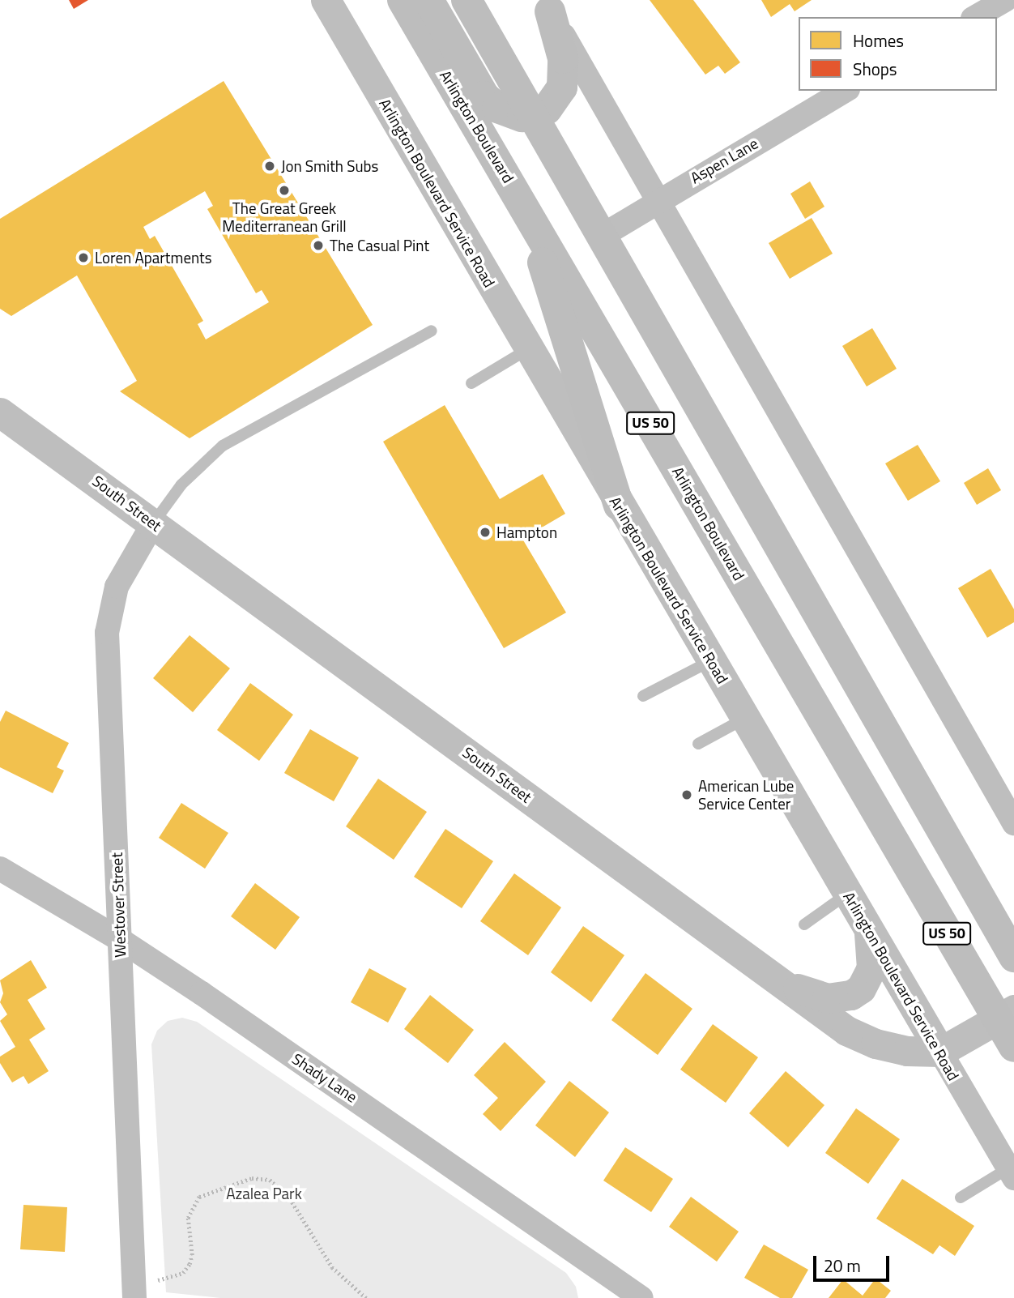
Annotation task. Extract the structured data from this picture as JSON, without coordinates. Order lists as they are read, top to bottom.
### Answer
{
  "streets": {
    "highway": ["Arlington Boulevard", "US 50"],
    "street": [
      "Aspen Lane",
      "Arlington Boulevard Service Road",
      "South Street",
      "Westover Street",
      "Shady Lane"
    ]
  },
  "crossings": [
    ["Aspen Lane", "US 50"],
    ["Arlington Boulevard Service Road", "South Street"],
    ["South Street", "Westover Street"],
    ["Westover Street", "Shady Lane"]
  ],
  "parks": ["Azalea Park"],
  "places": [
    "Jon Smith Subs",
    "The Great Greek Mediterranean Grill",
    "The Casual Pint",
    "Loren Apartments",
    "Hampton",
    "American Lube Service Center"
  ],
  "legend": ["Homes", "Shops"],
  "scale_bar": "20 m"
}
